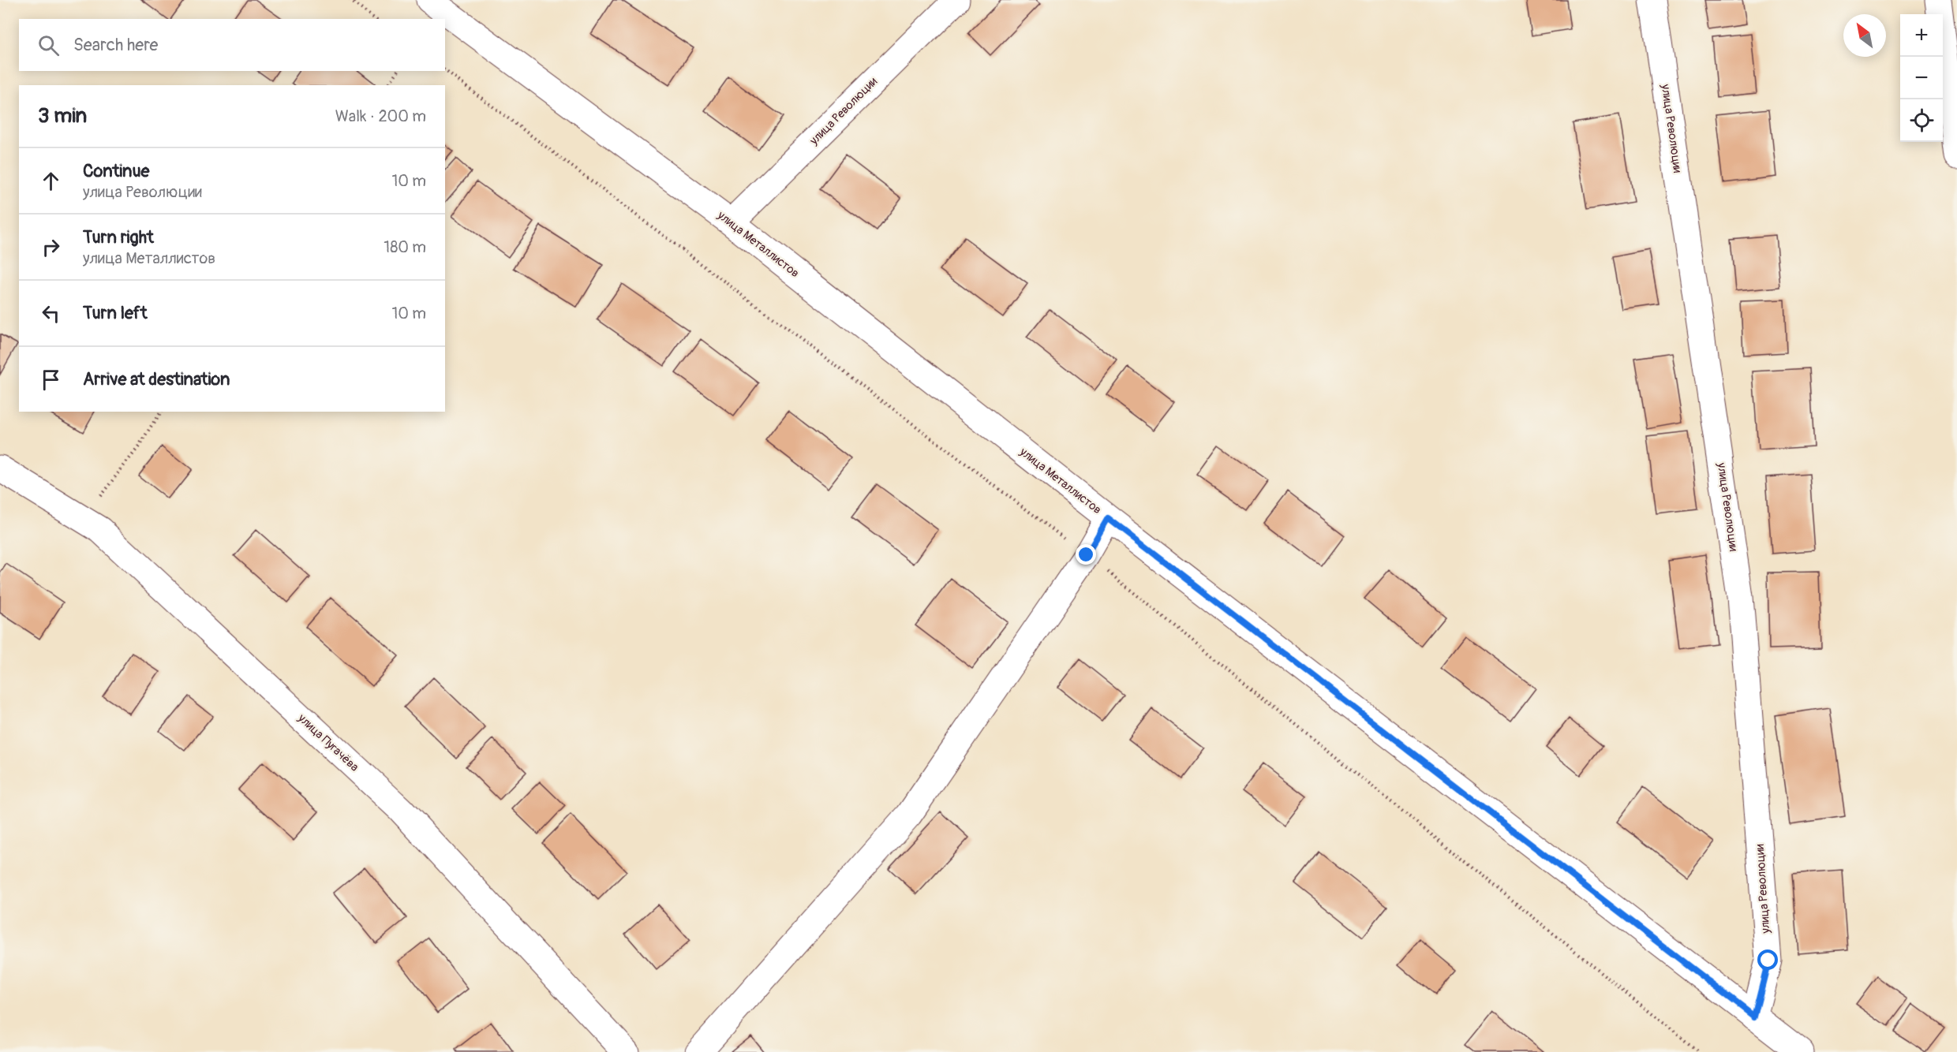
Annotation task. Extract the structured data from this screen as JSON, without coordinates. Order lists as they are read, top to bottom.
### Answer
{
  "streets": {
    "street": ["улица Революции", "улица Металлистов", "улица Пугачёва"]
  },
  "crossings": [
    ["улица Революции", "улица Металлистов"]
  ],
  "north": "top left",
  "page": {
    "map_buttons": ["+", "−"],
    "search": "Search here",
    "heading": ["3 min", "Walk · 200 m"],
    "list": [
      ["Continue", "улица Революции", "10 m"],
      ["Turn right", "улица Металлистов", "180 m"],
      ["Turn left", "10 m"],
      "Arrive at destination"
    ]
  }
}
